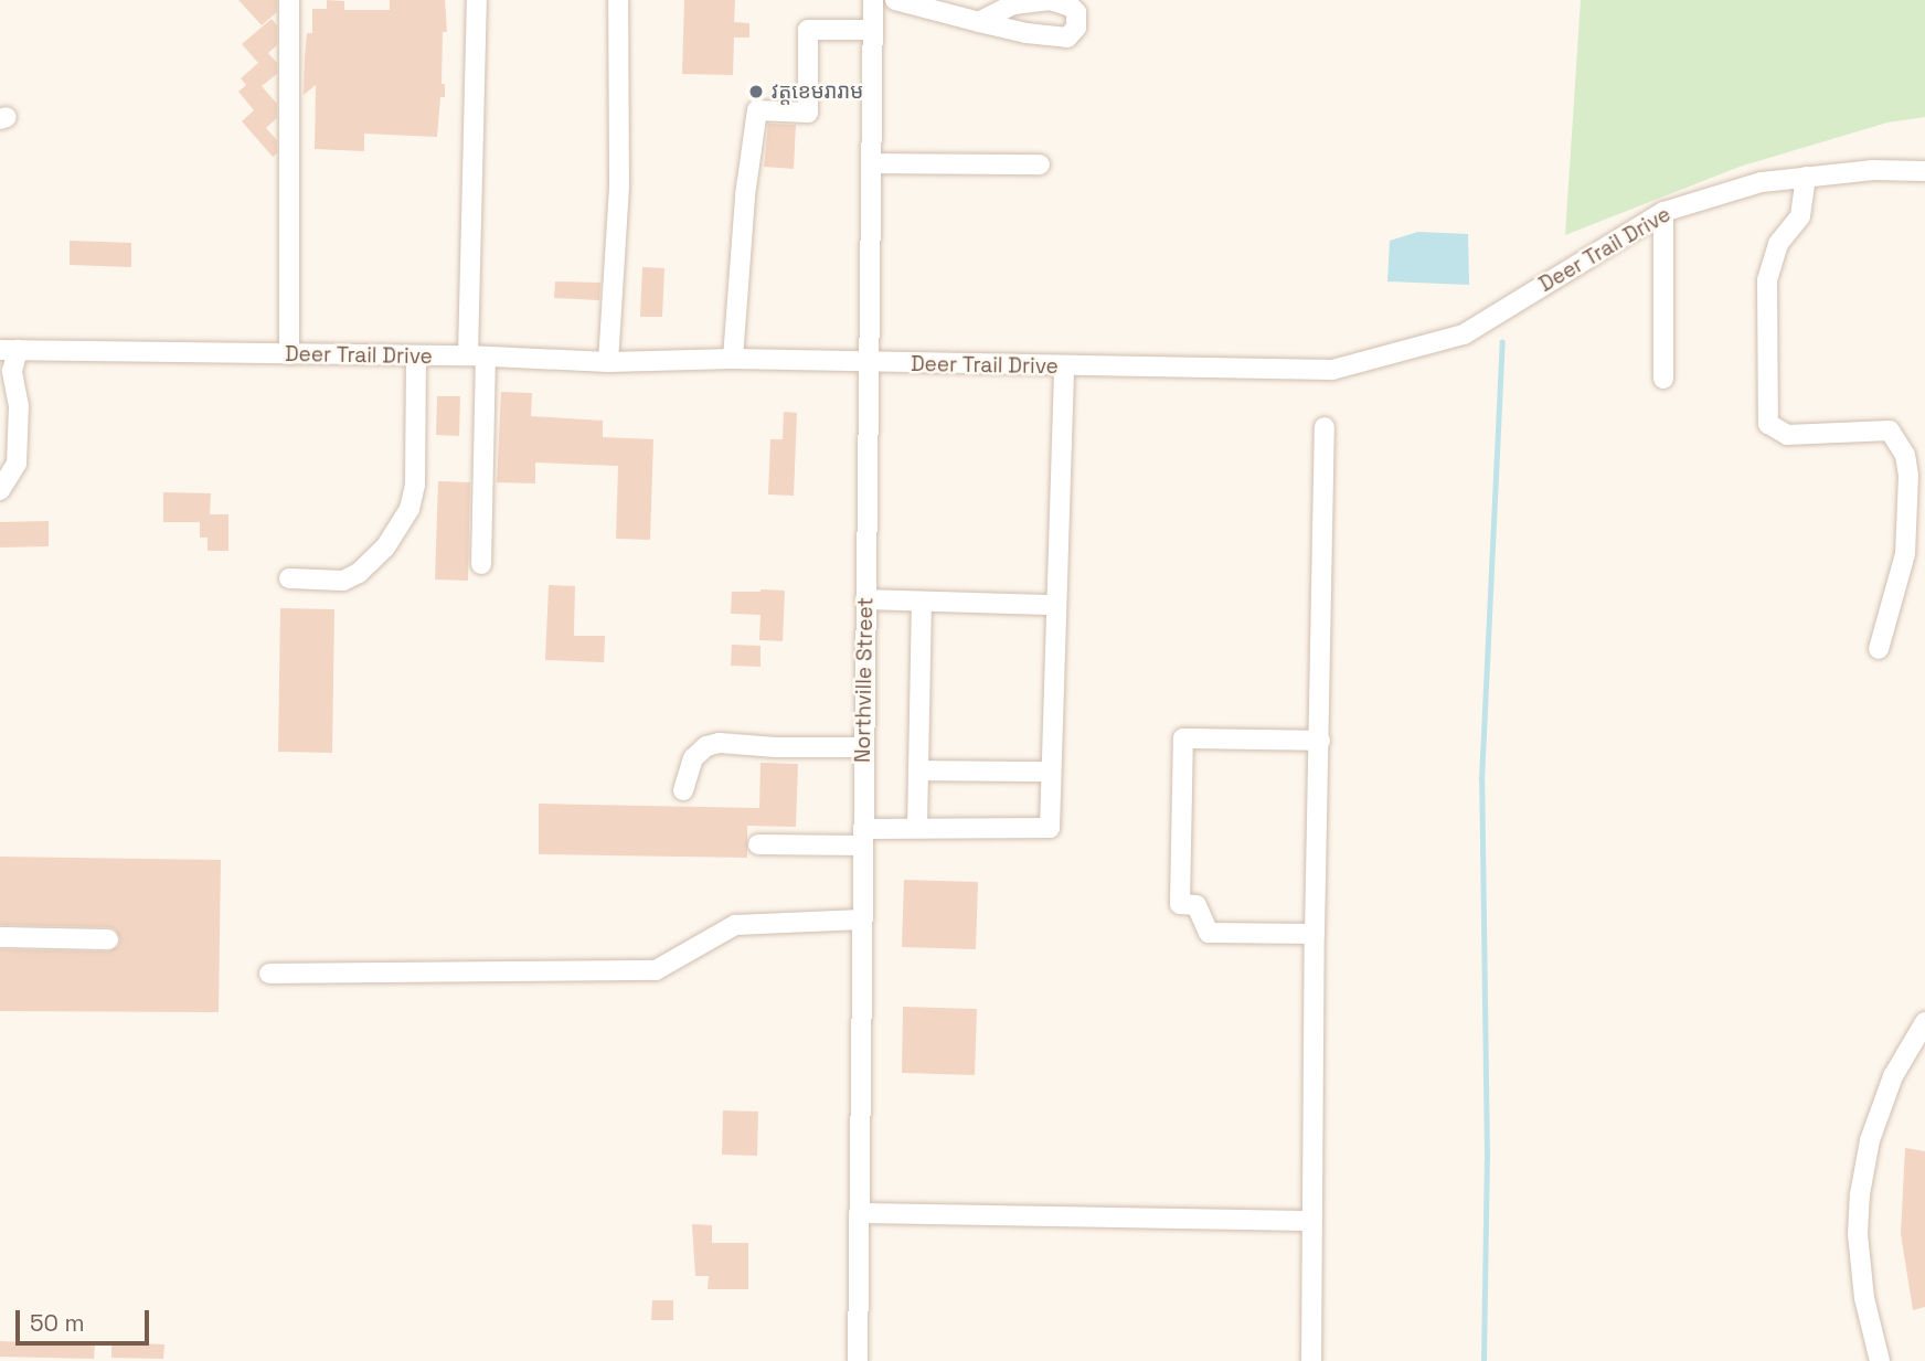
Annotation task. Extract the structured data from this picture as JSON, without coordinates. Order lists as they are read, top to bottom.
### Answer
{
  "streets": {
    "street": ["Deer Trail Drive", "Northville Street"]
  },
  "crossings": [
    ["Deer Trail Drive", "Northville Street"]
  ],
  "places": ["វត្តខេមរារាម"],
  "scale_bar": "50 m"
}
